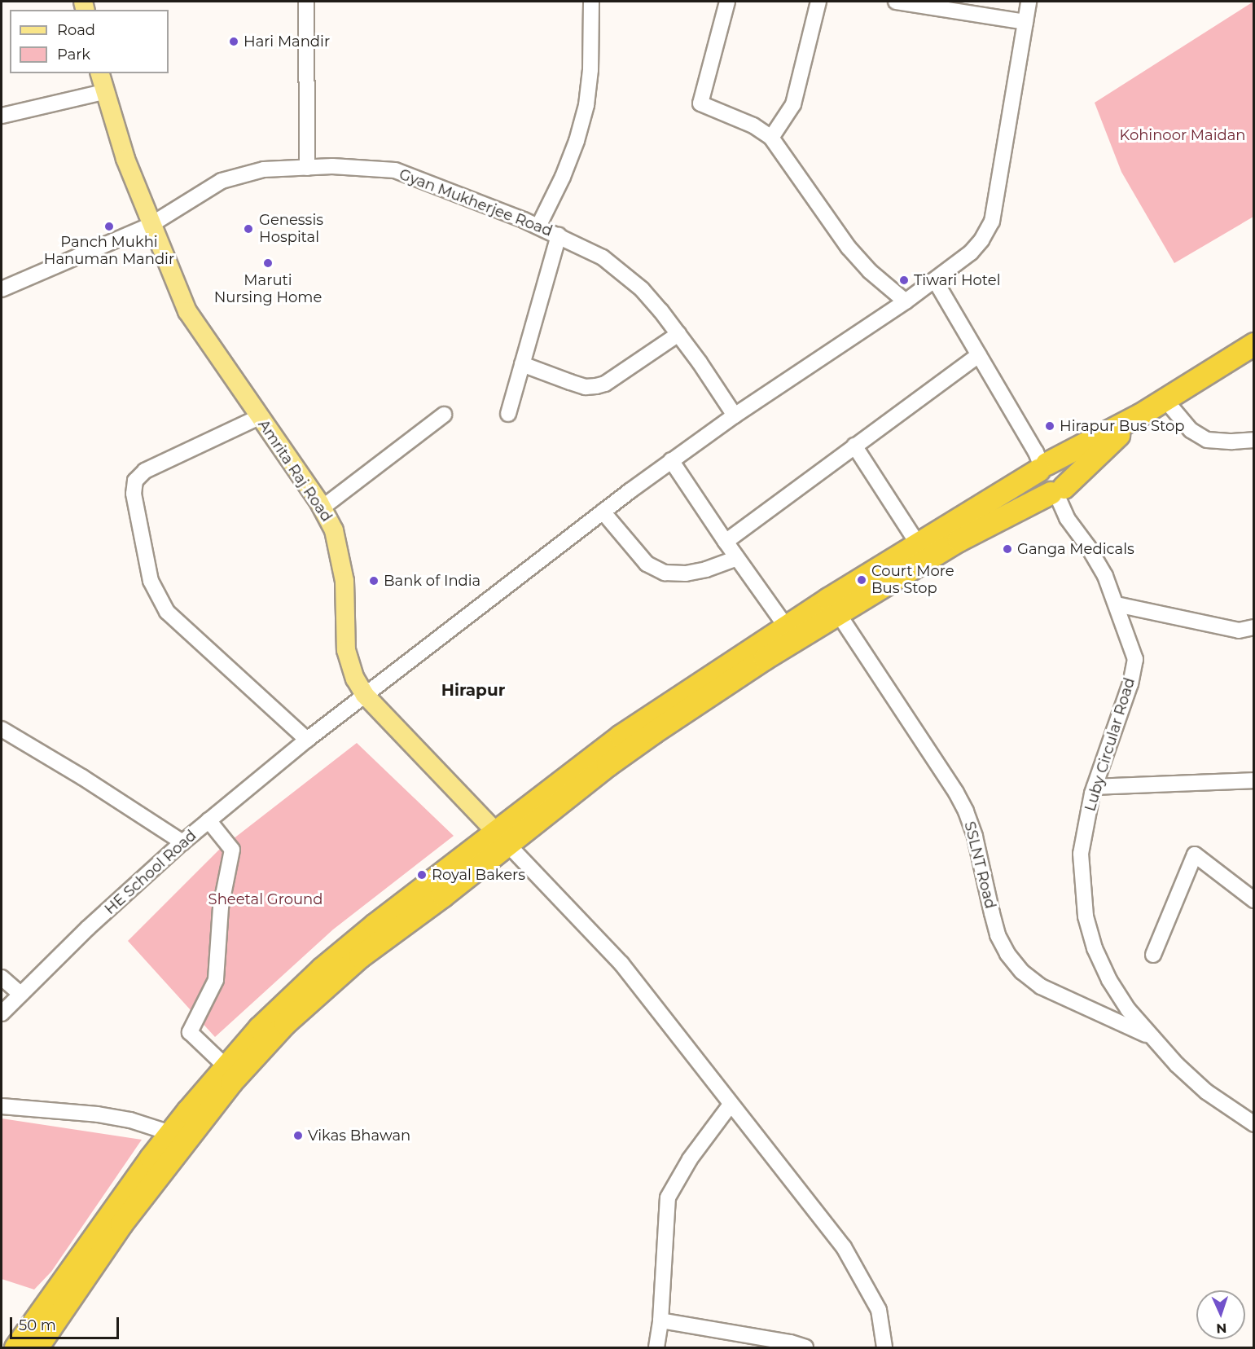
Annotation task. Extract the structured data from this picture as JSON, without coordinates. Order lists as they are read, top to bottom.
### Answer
{
  "streets": {
    "main road": ["Amrita Raj Road"],
    "street": [
      "Gyan Mukherjee Road",
      "Luby Circular Road",
      "SSLNT Road",
      "HE School Road"
    ]
  },
  "crossings": [
    ["Gyan Mukherjee Road", "Amrita Raj Road"],
    ["Gyan Mukherjee Road", "HE School Road"],
    ["Amrita Raj Road", "HE School Road"],
    ["Luby Circular Road", "SSLNT Road"]
  ],
  "districts": ["Hirapur"],
  "parks": ["Kohinoor Maidan", "Sheetal Ground"],
  "places": [
    "Hari Mandir",
    "Panch Mukhi Hanuman Mandir",
    "Genessis Hospital",
    "Maruti Nursing Home",
    "Tiwari Hotel",
    "Hirapur Bus Stop",
    "Ganga Medicals",
    "Court More Bus Stop",
    "Bank of India",
    "Royal Bakers",
    "Vikas Bhawan"
  ],
  "legend": ["Road", "Park"],
  "scale_bar": "50 m",
  "north": "bottom"
}
